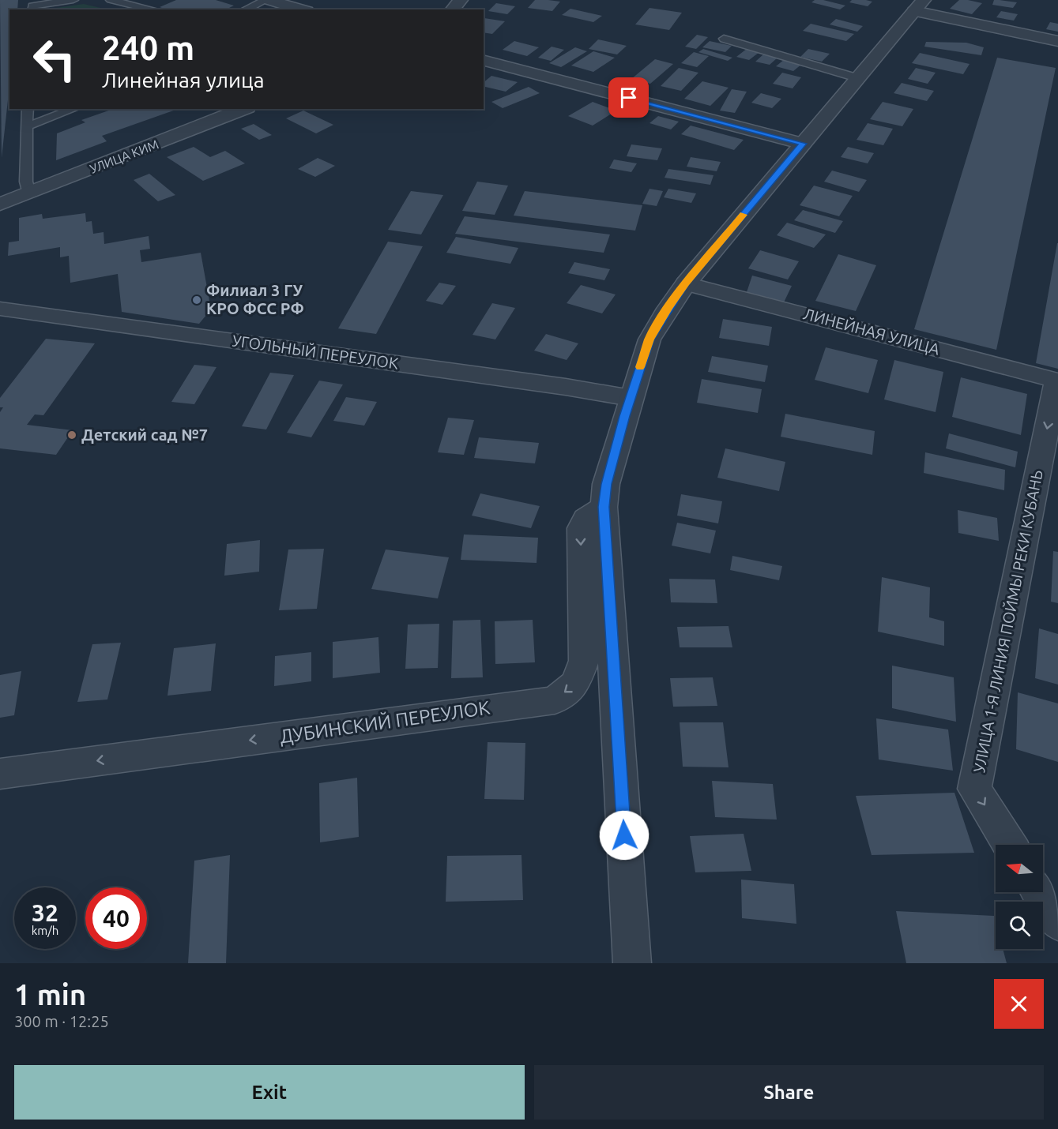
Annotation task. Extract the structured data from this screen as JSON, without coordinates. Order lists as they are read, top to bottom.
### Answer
{
  "streets": {
    "street": [
      "УЛИЦА КИМ",
      "ЛИНЕЙНАЯ УЛИЦА",
      "УГОЛЬНЫЙ ПЕРЕУЛОК",
      "УЛИЦА 1-Я ЛИНИЯ ПОЙМЫ РЕКИ КУБАНЬ",
      "ДУБИНСКИЙ ПЕРЕУЛОК"
    ]
  },
  "crossings": [
    ["ЛИНЕЙНАЯ УЛИЦА", "УЛИЦА 1-Я ЛИНИЯ ПОЙМЫ РЕКИ КУБАНЬ"]
  ],
  "one_way": ["УЛИЦА 1-Я ЛИНИЯ ПОЙМЫ РЕКИ КУБАНЬ", "ДУБИНСКИЙ ПЕРЕУЛОК"],
  "places": ["Филиал 3 ГУ КРО ФСС РФ", "Детский сад №7"],
  "north": "left",
  "page": {
    "turn": ["240 m", "Линейная улица"],
    "speed": "32 km/h",
    "limit": "40",
    "heading": ["1 min", "300 m · 12:25"],
    "buttons": ["Exit", "Share"]
  }
}
